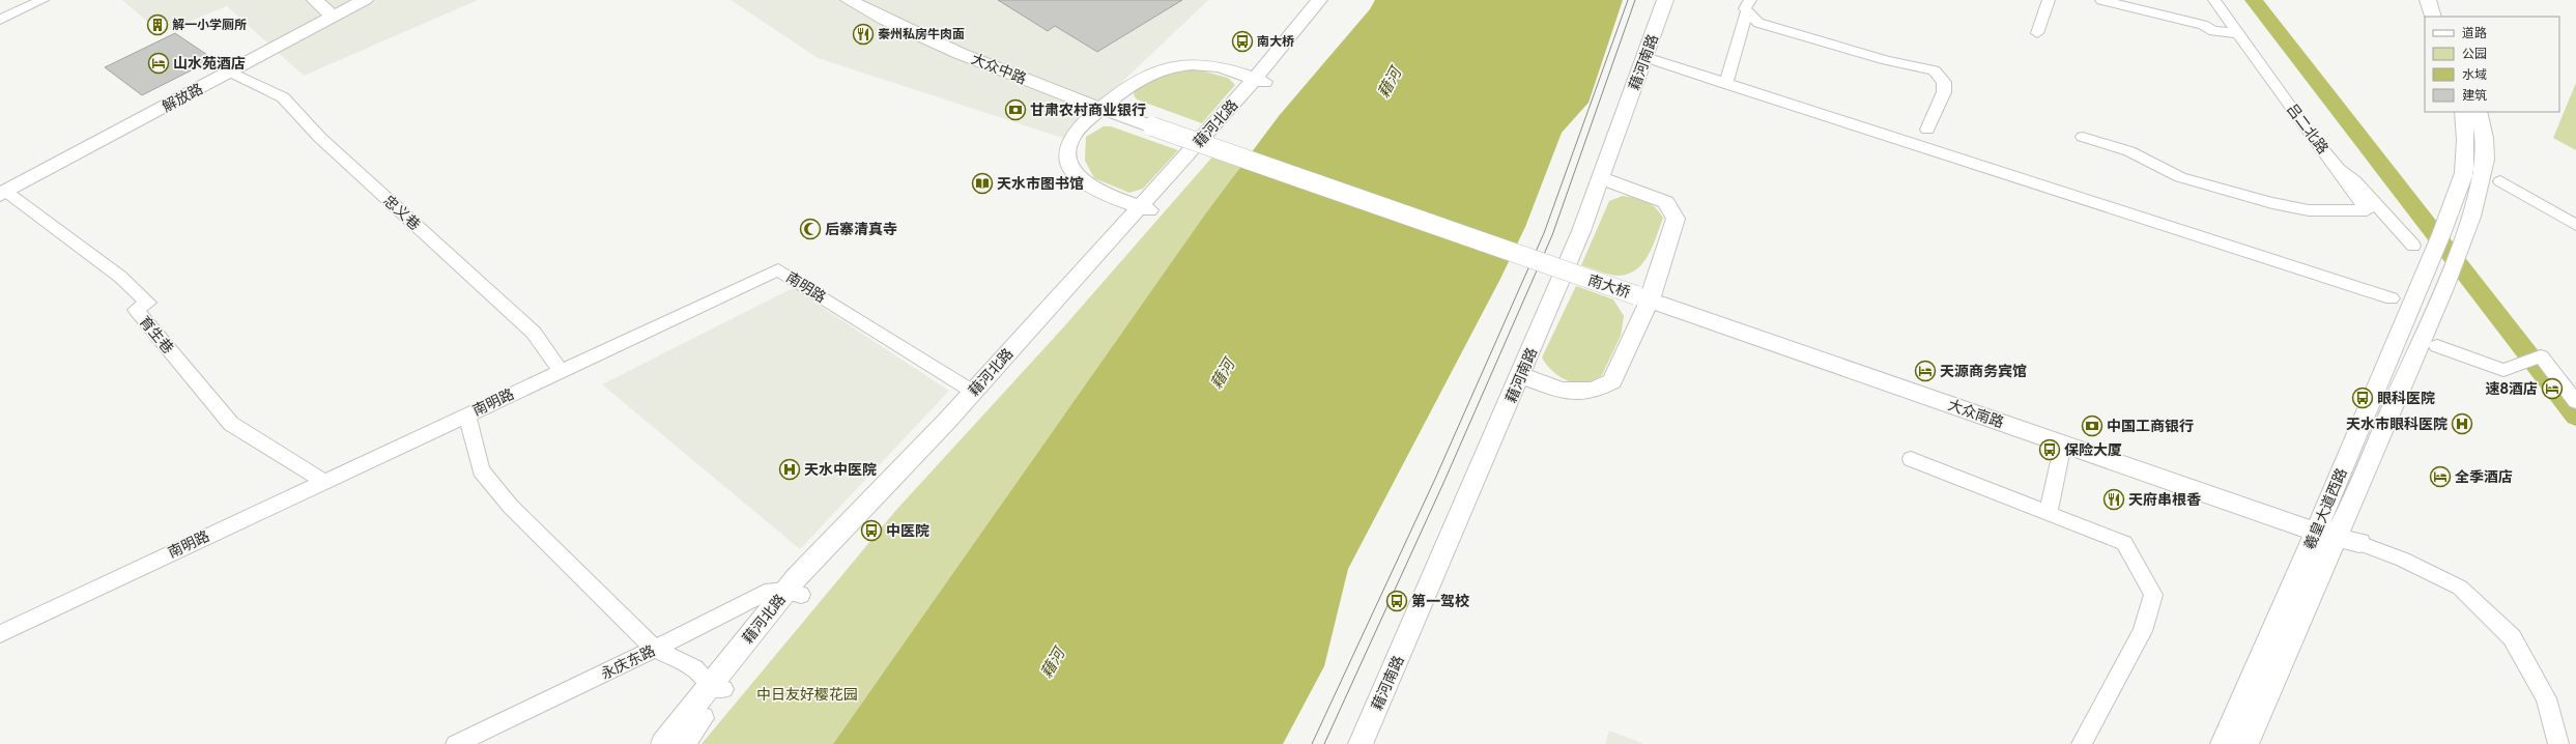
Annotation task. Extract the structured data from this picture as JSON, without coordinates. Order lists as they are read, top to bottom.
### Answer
{
  "streets": {
    "main road": [
      "藉河南路",
      "大众中路",
      "解放路",
      "藉河北路",
      "南大桥",
      "大众南路",
      "羲皇大道西路"
    ],
    "street": [
      "吕二北路",
      "忠义巷",
      "南明路",
      "育生巷",
      "永庆东路"
    ]
  },
  "crossings": [
    ["大众中路", "南大桥"],
    ["解放路", "忠义巷"],
    ["解放路", "育生巷"],
    ["藉河北路", "南明路"],
    ["藉河北路", "永庆东路"],
    ["忠义巷", "南明路"],
    ["南大桥", "大众南路"],
    ["南明路", "育生巷"],
    ["大众南路", "羲皇大道西路"]
  ],
  "water": ["藉河"],
  "parks": ["中日友好樱花园"],
  "places": {
    "building": ["解一小学厕所"],
    "restaurant": ["秦州私房牛肉面", "天府串根香"],
    "bus stop": [
      "南大桥",
      "眼科医院",
      "保险大厦",
      "中医院",
      "第一驾校"
    ],
    "hotel": [
      "山水苑酒店",
      "天源商务宾馆",
      "速8酒店",
      "全季酒店"
    ],
    "bank": ["甘肃农村商业银行", "中国工商银行"],
    "library": ["天水市图书馆"],
    "mosque": ["后寨清真寺"],
    "hospital": ["天水市眼科医院", "天水中医院"]
  },
  "legend": [
    "道路",
    "公园",
    "水域",
    "建筑"
  ]
}
